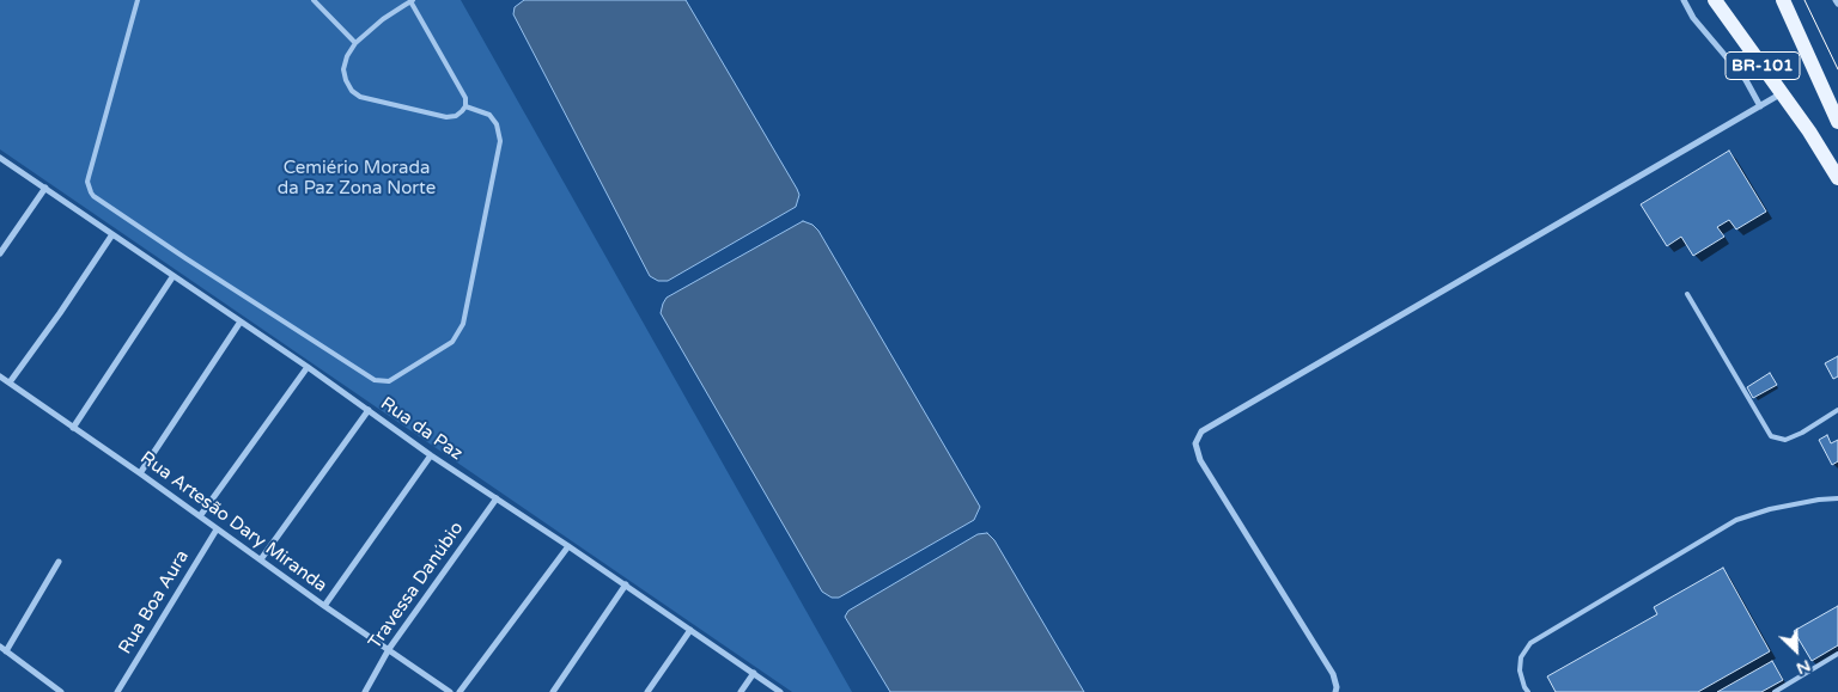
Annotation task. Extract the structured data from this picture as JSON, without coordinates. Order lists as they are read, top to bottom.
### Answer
{
  "streets": {
    "main road": ["BR-101"],
    "street": [
      "Rua da Paz",
      "Rua Artesão Dary Miranda",
      "Travessa Danúbio",
      "Rua Boa Aura"
    ]
  },
  "crossings": [
    ["Rua da Paz", "Travessa Danúbio"],
    ["Rua Artesão Dary Miranda", "Travessa Danúbio"],
    ["Rua Artesão Dary Miranda", "Rua Boa Aura"]
  ],
  "parks": ["Cemiério Morada da Paz Zona Norte"],
  "north": "bottom right"
}
